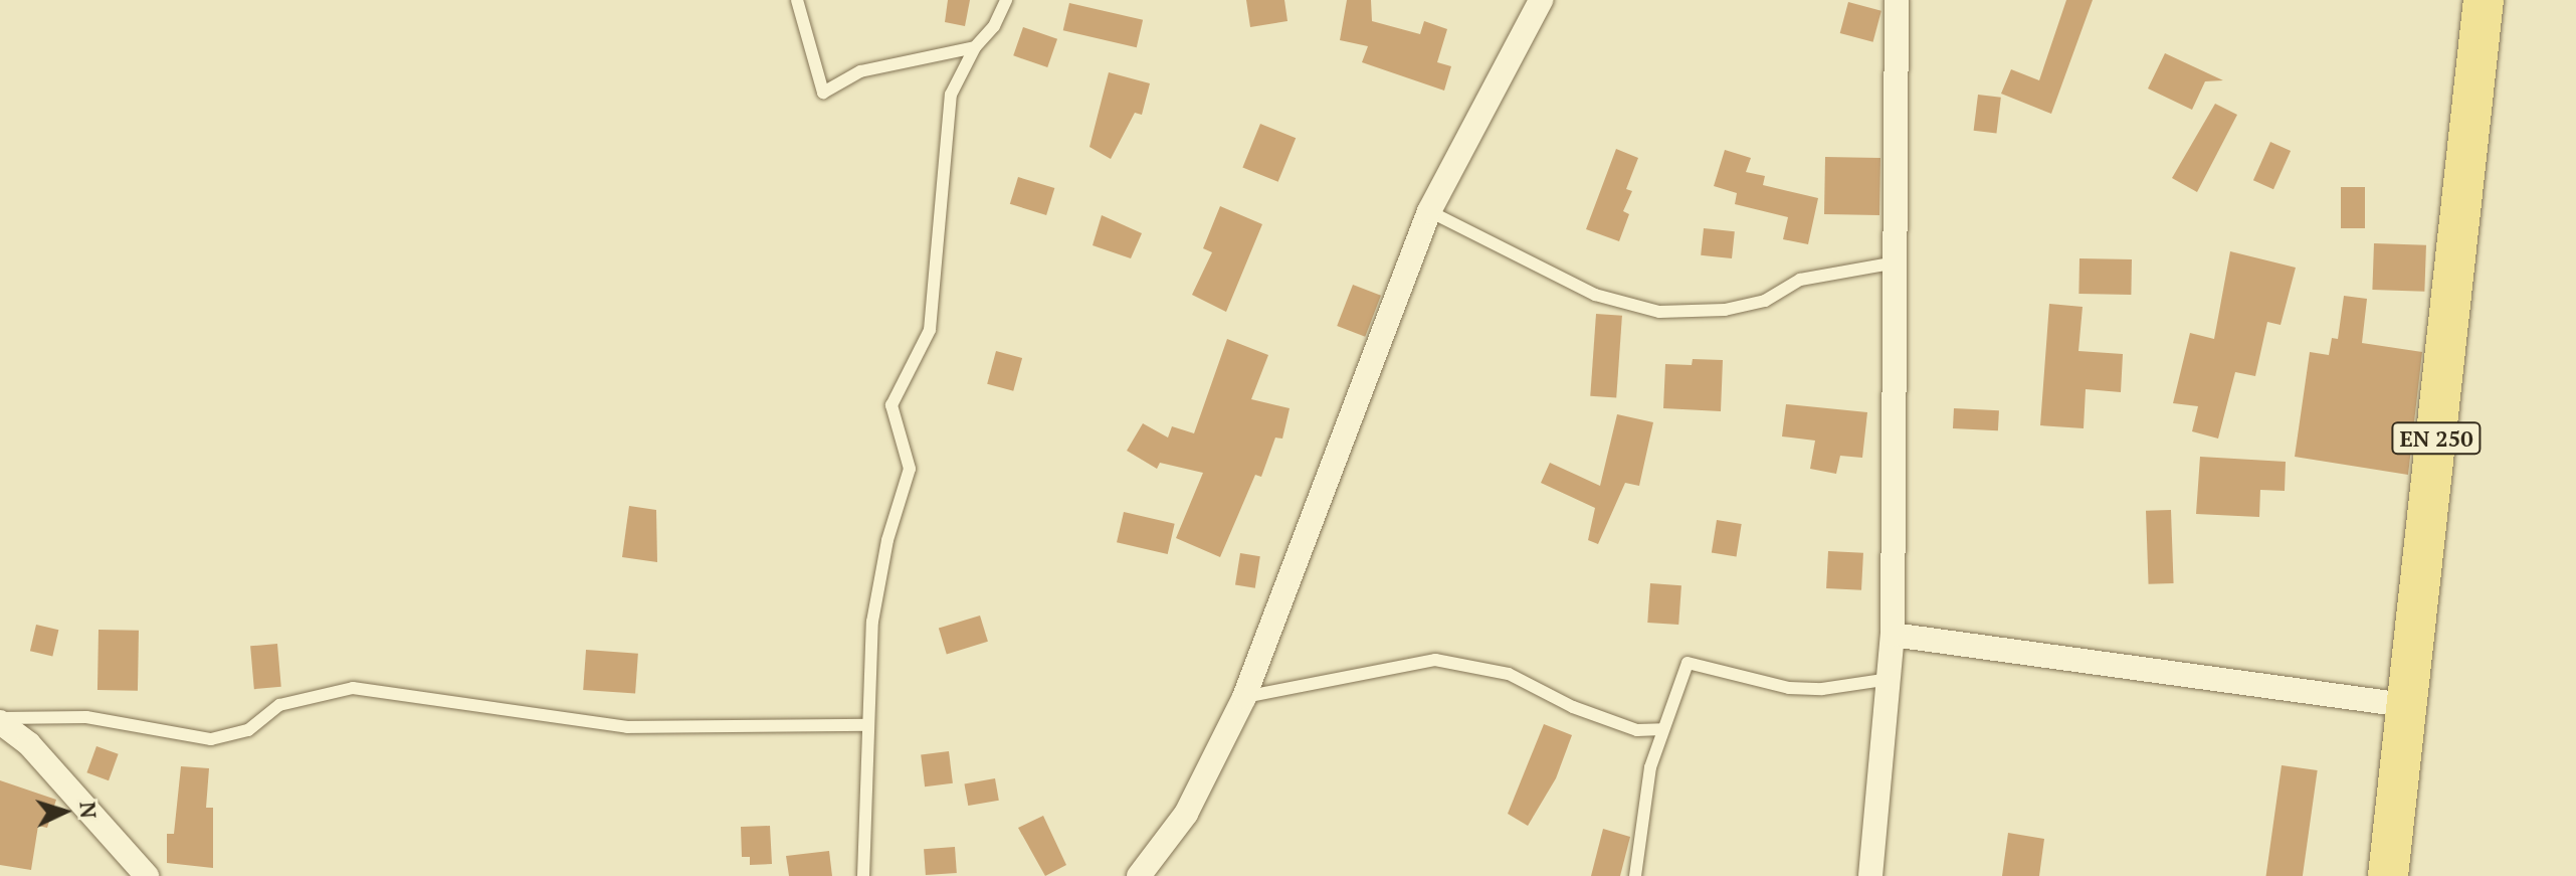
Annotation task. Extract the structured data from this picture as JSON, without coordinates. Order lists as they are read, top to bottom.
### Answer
{
  "streets": {
    "main road": ["EN 250"]
  },
  "north": "right"
}
